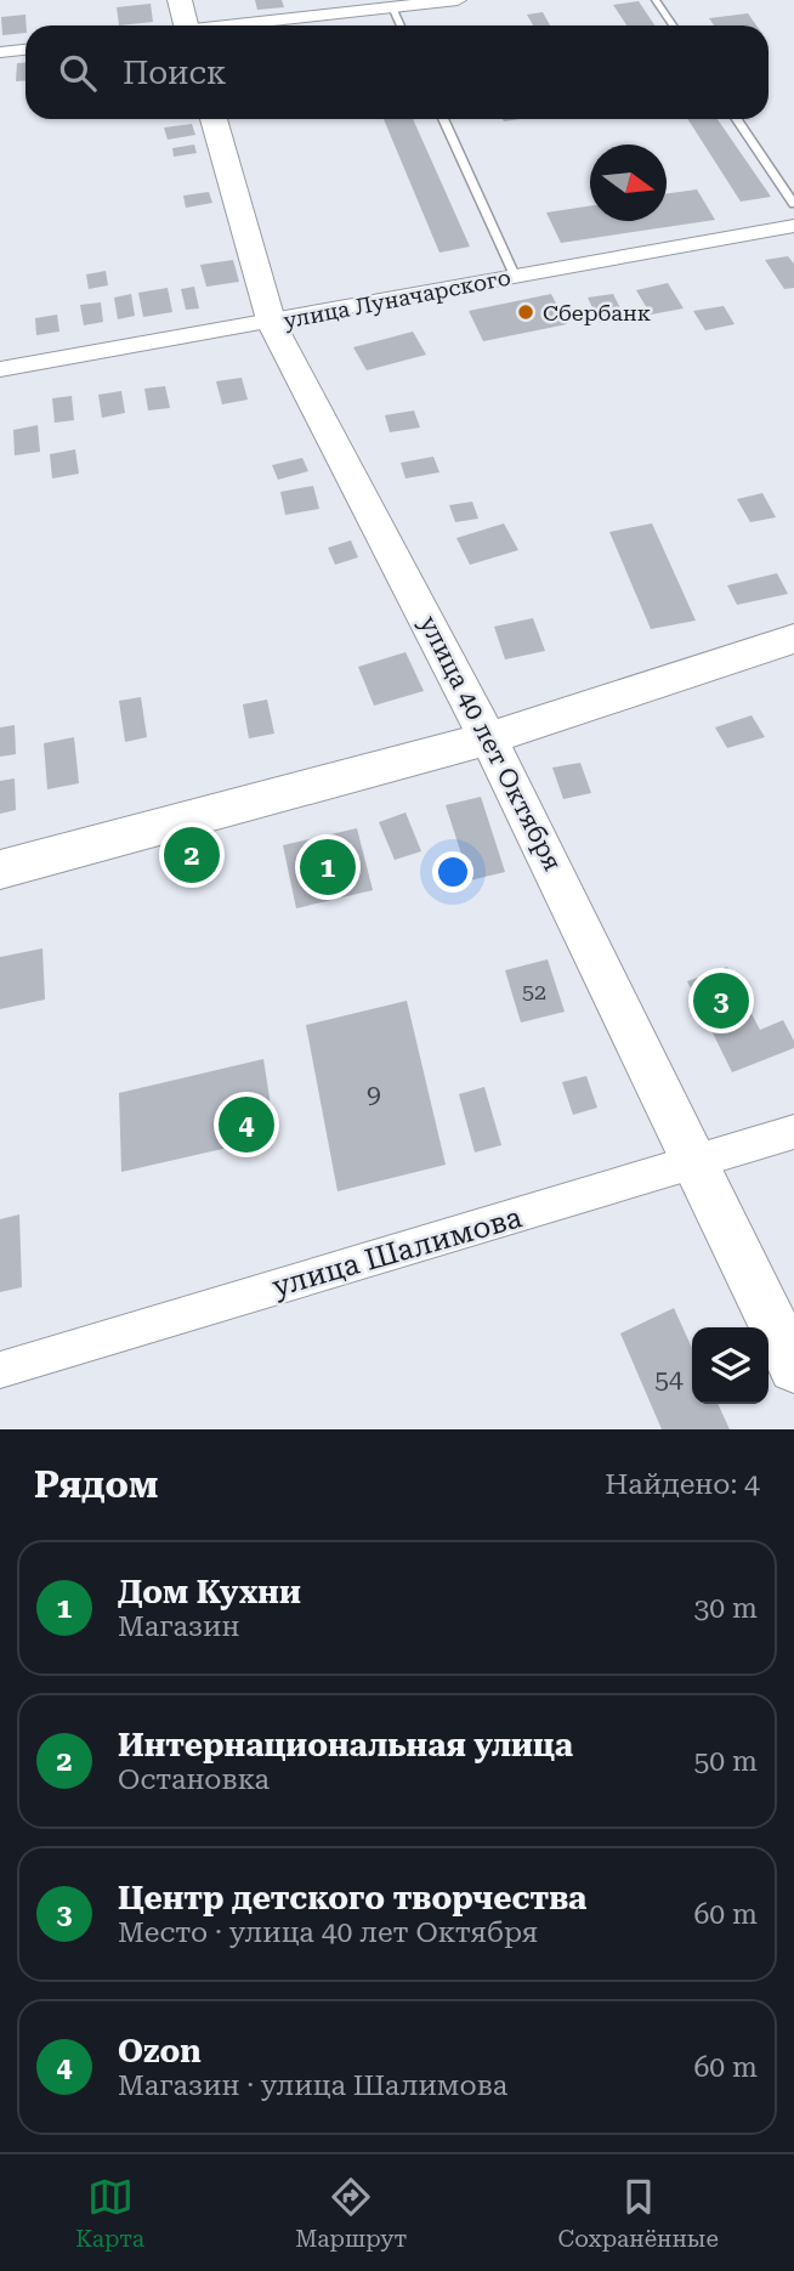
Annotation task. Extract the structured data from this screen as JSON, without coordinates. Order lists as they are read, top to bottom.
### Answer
{
  "streets": {
    "street": ["улица Луначарского", "улица 40 лет Октября", "улица Шалимова"]
  },
  "crossings": [
    ["улица Луначарского", "улица 40 лет Октября"],
    ["улица 40 лет Октября", "улица Шалимова"]
  ],
  "places": ["Сбербанк"],
  "house_numbers": ["52", "9", "54"],
  "north": "right",
  "page": {
    "search": "Поиск",
    "pins": [
      "2",
      "1",
      "3",
      "4"
    ],
    "heading": ["Рядом", "Найдено: 4"],
    "list": [
      {
        "mark": "1",
        "name": "Дом Кухни",
        "note": "Магазин",
        "value": "30 m"
      },
      {
        "mark": "2",
        "name": "Интернациональная улица",
        "note": "Остановка",
        "value": "50 m"
      },
      {
        "mark": "3",
        "name": "Центр детского творчества",
        "note": "Место · улица 40 лет Октября",
        "value": "60 m"
      },
      {
        "mark": "4",
        "name": "Ozon",
        "note": "Магазин · улица Шалимова",
        "value": "60 m"
      }
    ],
    "nav": ["Карта", "Маршрут", "Сохранённые"]
  }
}
